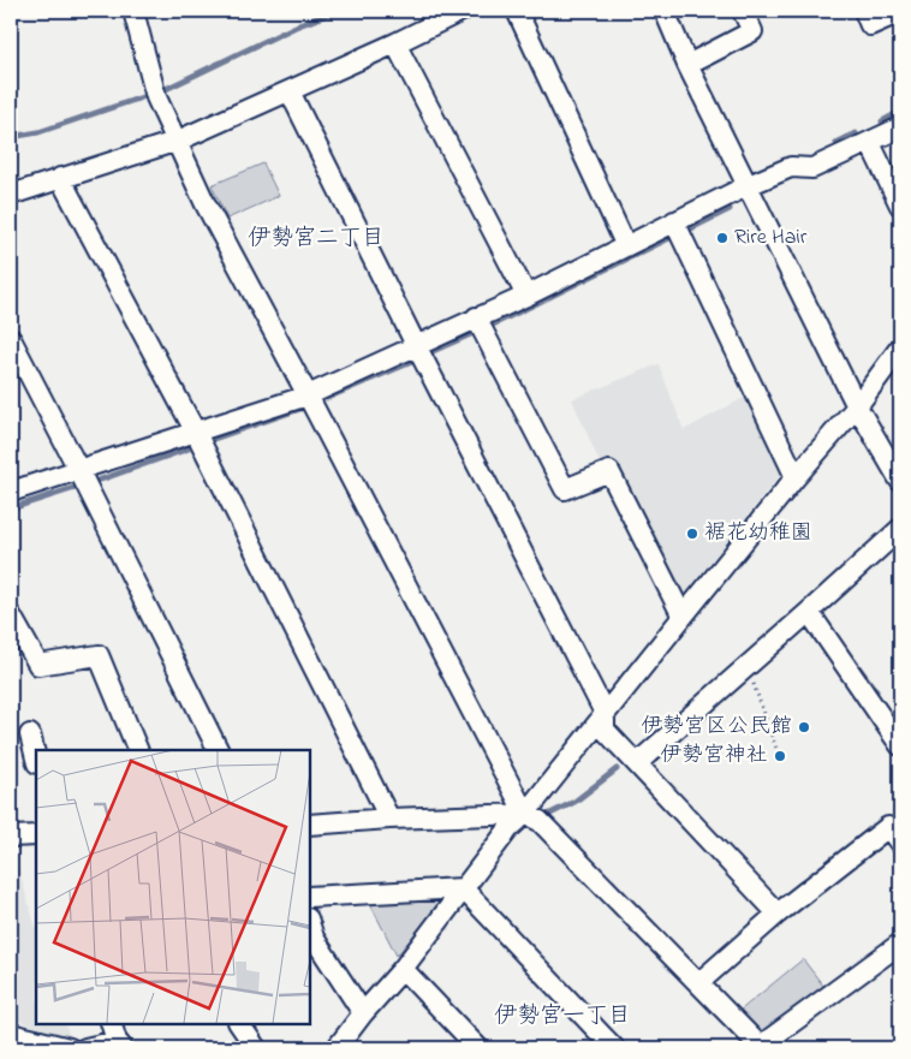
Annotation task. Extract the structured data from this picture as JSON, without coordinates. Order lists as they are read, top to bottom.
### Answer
{
  "districts": ["伊勢宮二丁目", "伊勢宮一丁目"],
  "places": [
    "Rire Hair",
    "裾花幼稚園",
    "伊勢宮区公民館",
    "伊勢宮神社"
  ]
}
